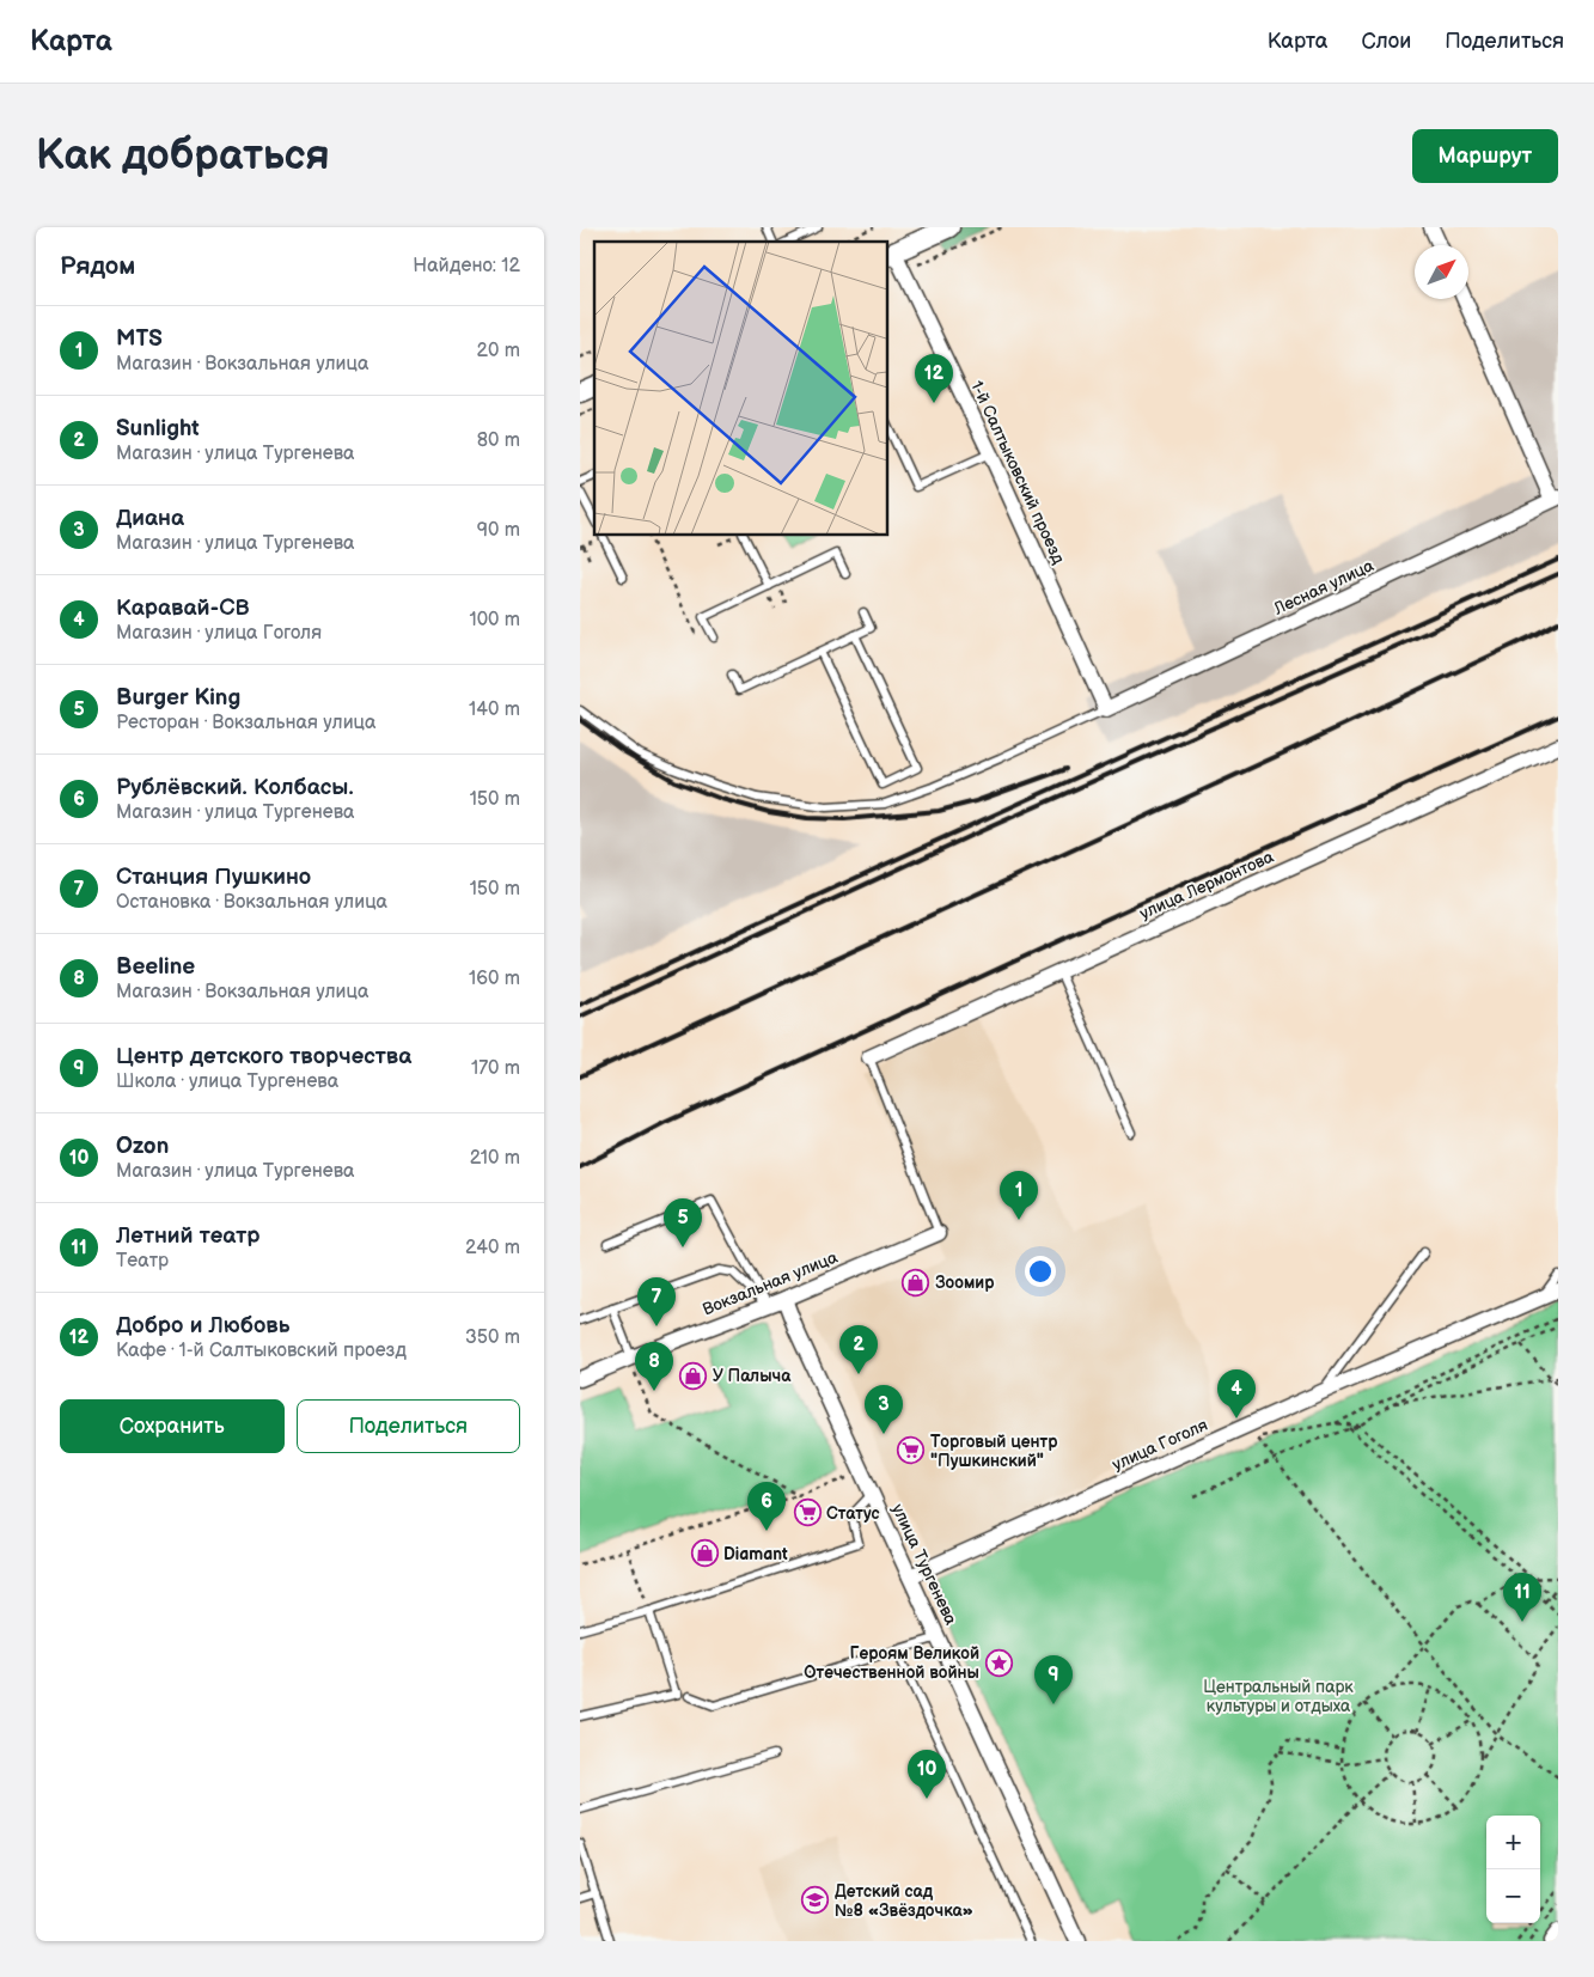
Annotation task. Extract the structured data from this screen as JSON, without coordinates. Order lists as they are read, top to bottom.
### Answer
{
  "streets": {
    "street": [
      "1-й Салтыковский проезд",
      "Лесная улица",
      "улица Лермонтова",
      "Вокзальная улица",
      "улица Гоголя",
      "улица Тургенева"
    ]
  },
  "crossings": [
    ["1-й Салтыковский проезд", "Лесная улица"],
    ["Вокзальная улица", "улица Тургенева"],
    ["улица Гоголя", "улица Тургенева"]
  ],
  "parks": ["Центральный парк культуры и отдыха"],
  "places": {
    "shop": ["Зоомир", "У Палыча", "Diamant"],
    "supermarket": ["Торговый центр \"Пушкинский\"", "Статус"],
    "place": ["Героям Великой Отечественной войны"],
    "school or university": ["Детский сад №8 «Звёздочка»"]
  },
  "north": "top right",
  "page": {
    "header": "Карта",
    "nav": ["Карта", "Слои", "Поделиться"],
    "buttons": [
      "Маршрут",
      ["Сохранить", "Поделиться"]
    ],
    "title": "Как добраться",
    "heading": ["Рядом", "Найдено: 12"],
    "list": [
      {
        "mark": "1",
        "name": "MTS",
        "note": "Магазин · Вокзальная улица",
        "value": "20 m"
      },
      {
        "mark": "2",
        "name": "Sunlight",
        "note": "Магазин · улица Тургенева",
        "value": "80 m"
      },
      {
        "mark": "3",
        "name": "Диана",
        "note": "Магазин · улица Тургенева",
        "value": "90 m"
      },
      {
        "mark": "4",
        "name": "Каравай-СВ",
        "note": "Магазин · улица Гоголя",
        "value": "100 m"
      },
      {
        "mark": "5",
        "name": "Burger King",
        "note": "Ресторан · Вокзальная улица",
        "value": "140 m"
      },
      {
        "mark": "6",
        "name": "Рублёвский. Колбасы.",
        "note": "Магазин · улица Тургенева",
        "value": "150 m"
      },
      {
        "mark": "7",
        "name": "Станция Пушкино",
        "note": "Остановка · Вокзальная улица",
        "value": "150 m"
      },
      {
        "mark": "8",
        "name": "Beeline",
        "note": "Магазин · Вокзальная улица",
        "value": "160 m"
      },
      {
        "mark": "9",
        "name": "Центр детского творчества",
        "note": "Школа · улица Тургенева",
        "value": "170 m"
      },
      {
        "mark": "10",
        "name": "Ozon",
        "note": "Магазин · улица Тургенева",
        "value": "210 m"
      },
      {
        "mark": "11",
        "name": "Летний театр",
        "note": "Театр",
        "value": "240 m"
      },
      {
        "mark": "12",
        "name": "Добро и Любовь",
        "note": "Кафе · 1-й Салтыковский проезд",
        "value": "350 m"
      }
    ],
    "pins": [
      "12",
      "1",
      "5",
      "7",
      "2",
      "8",
      "4",
      "3",
      "6",
      "11",
      "9",
      "10"
    ],
    "map_buttons": ["+", "−"]
  }
}
